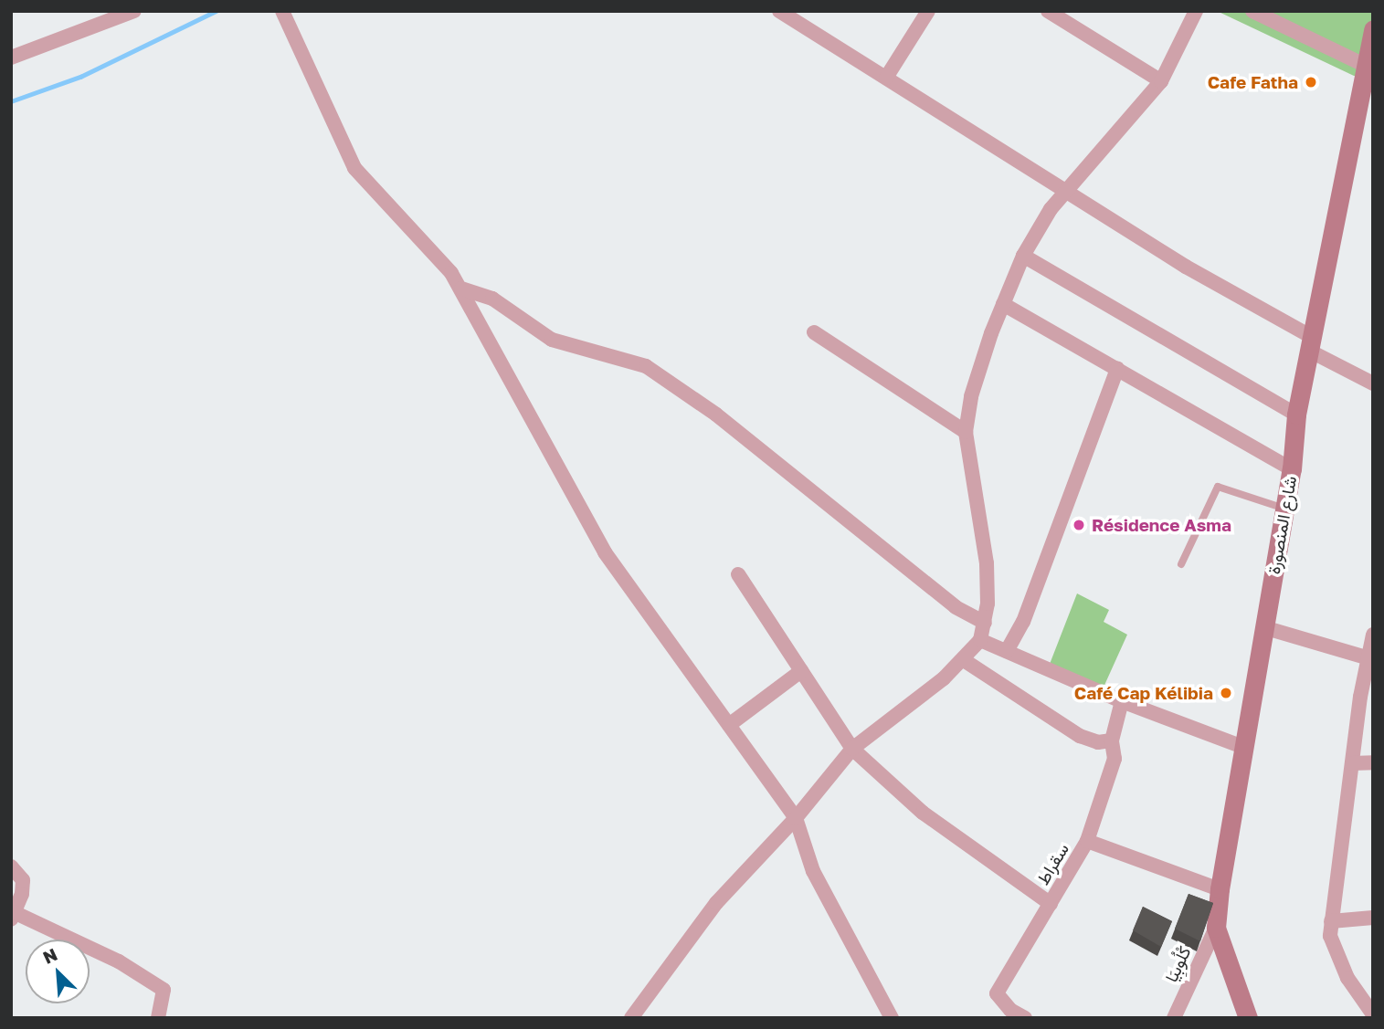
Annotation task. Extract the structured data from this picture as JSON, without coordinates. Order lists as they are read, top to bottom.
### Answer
{
  "streets": {
    "street": ["شارع المنصورة", "سقراط", "كْلُوبِيَا"]
  },
  "crossings": [
    ["شارع المنصورة", "سقراط"],
    ["شارع المنصورة", "كْلُوبِيَا"]
  ],
  "places": ["Cafe Fatha", "Résidence Asma", "Café Cap Kélibia"],
  "north": "top left"
}
